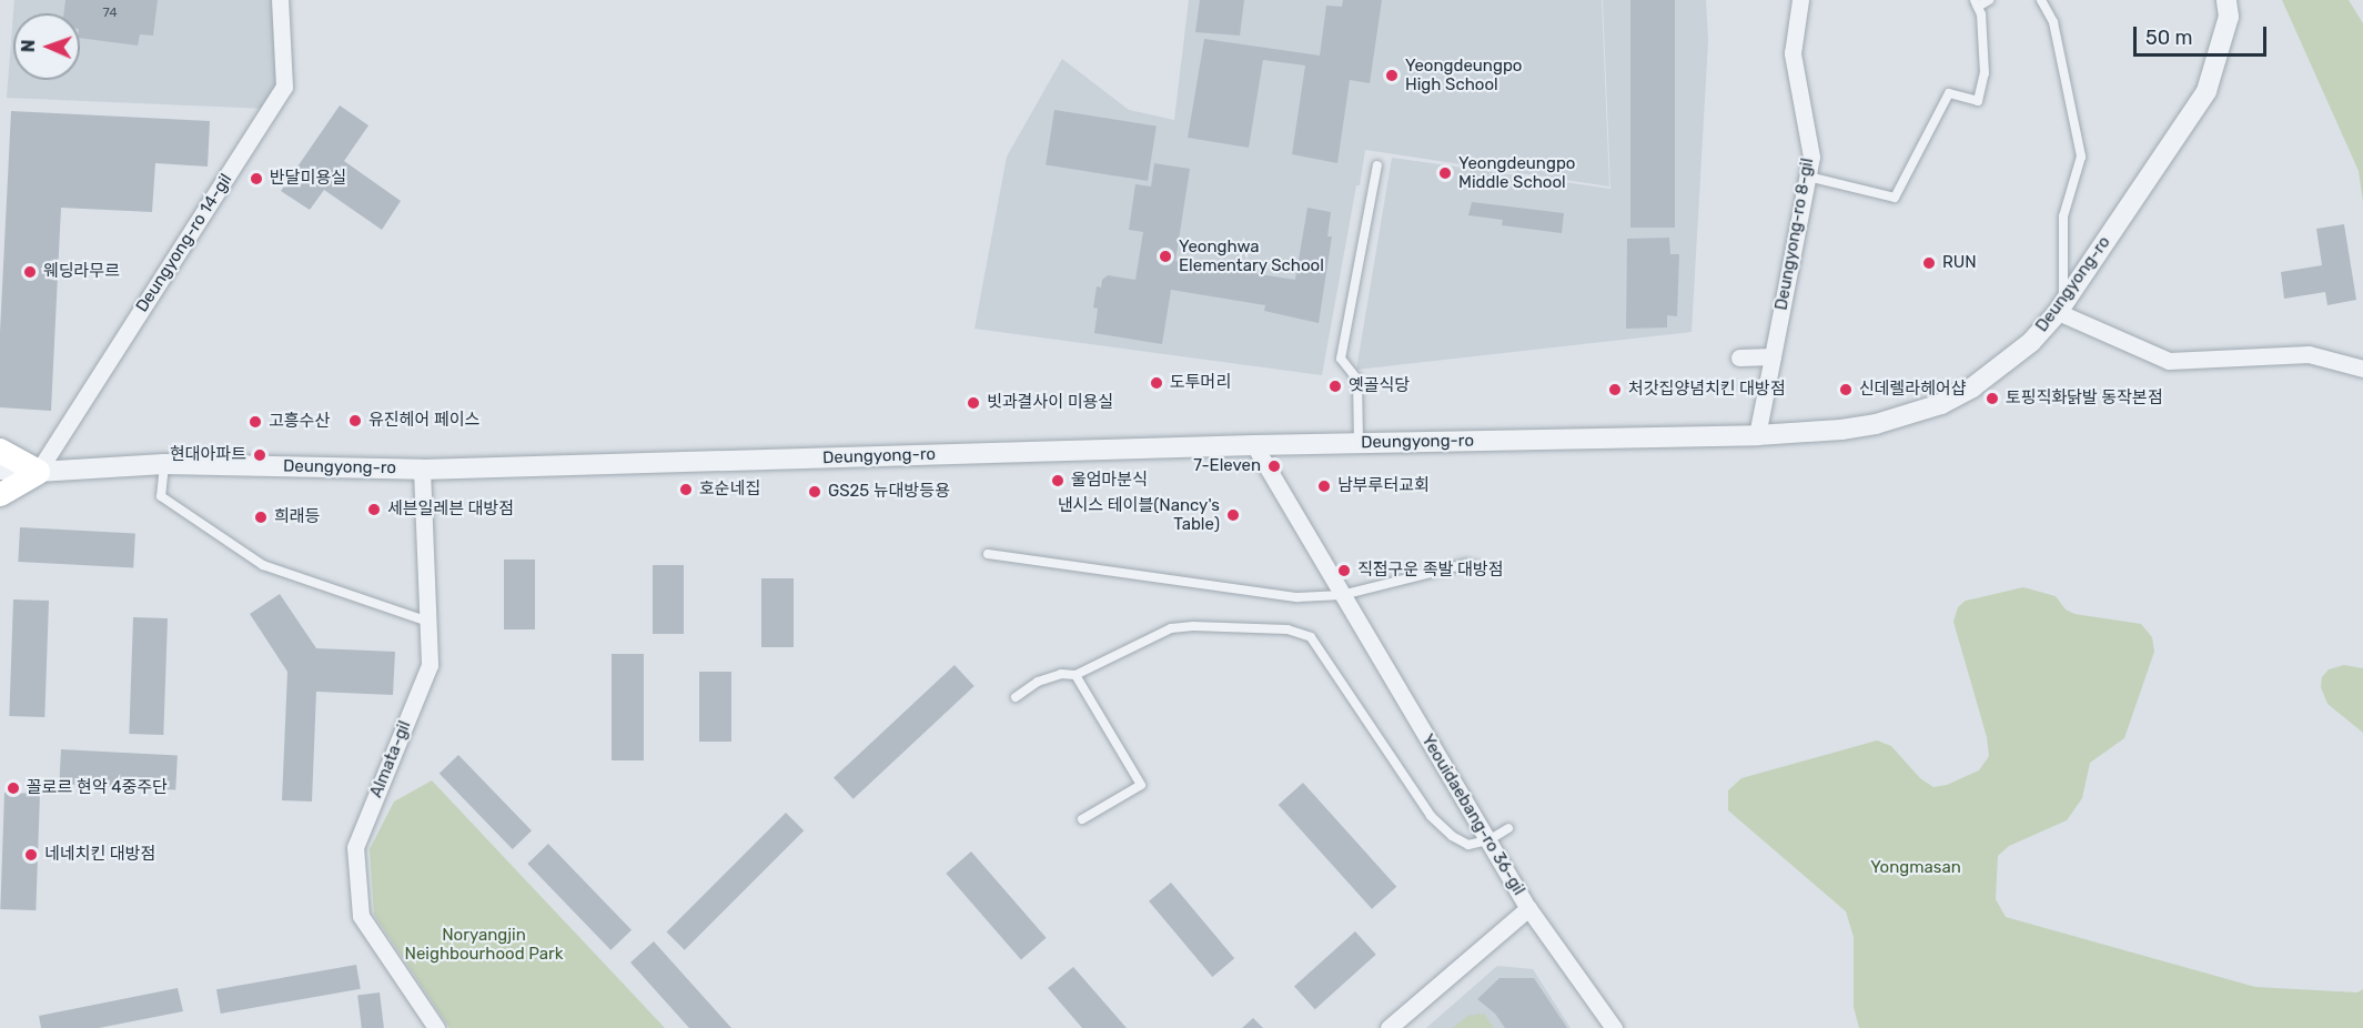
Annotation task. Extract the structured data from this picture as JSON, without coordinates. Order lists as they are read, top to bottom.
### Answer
{
  "streets": {
    "street": [
      "Deungyong-ro 8-gil",
      "Deungyong-ro 14-gil",
      "Deungyong-ro",
      "Almata-gil",
      "Yeouidaebang-ro 36-gil"
    ]
  },
  "crossings": [
    ["Deungyong-ro 14-gil", "Deungyong-ro"],
    ["Deungyong-ro", "Almata-gil"],
    ["Deungyong-ro", "Yeouidaebang-ro 36-gil"]
  ],
  "parks": ["Yongmasan", "Noryangjin Neighbourhood Park"],
  "places": [
    "Yeongdeungpo High School",
    "Yeongdeungpo Middle School",
    "반달미용실",
    "Yeonghwa Elementary School",
    "RUN",
    "웨딩라무르",
    "도투머리",
    "옛골식당",
    "처갓집양념치킨 대방점",
    "신데렐라헤어샵",
    "토핑직화닭발 동작본점",
    "빗과결사이 미용실",
    "유진헤어 페이스",
    "고흥수산",
    "현대아파트",
    "7-Eleven",
    "울엄마분식",
    "남부루터교회",
    "호순네집",
    "GS25 뉴대방등용",
    "세븐일레븐 대방점",
    "낸시스 테이블(Nancy's Table)",
    "희래등",
    "직접구운 족발 대방점",
    "꼴로르 현악 4중주단",
    "네네치킨 대방점"
  ],
  "house_numbers": ["74"],
  "scale_bar": "50 m",
  "north": "left"
}
